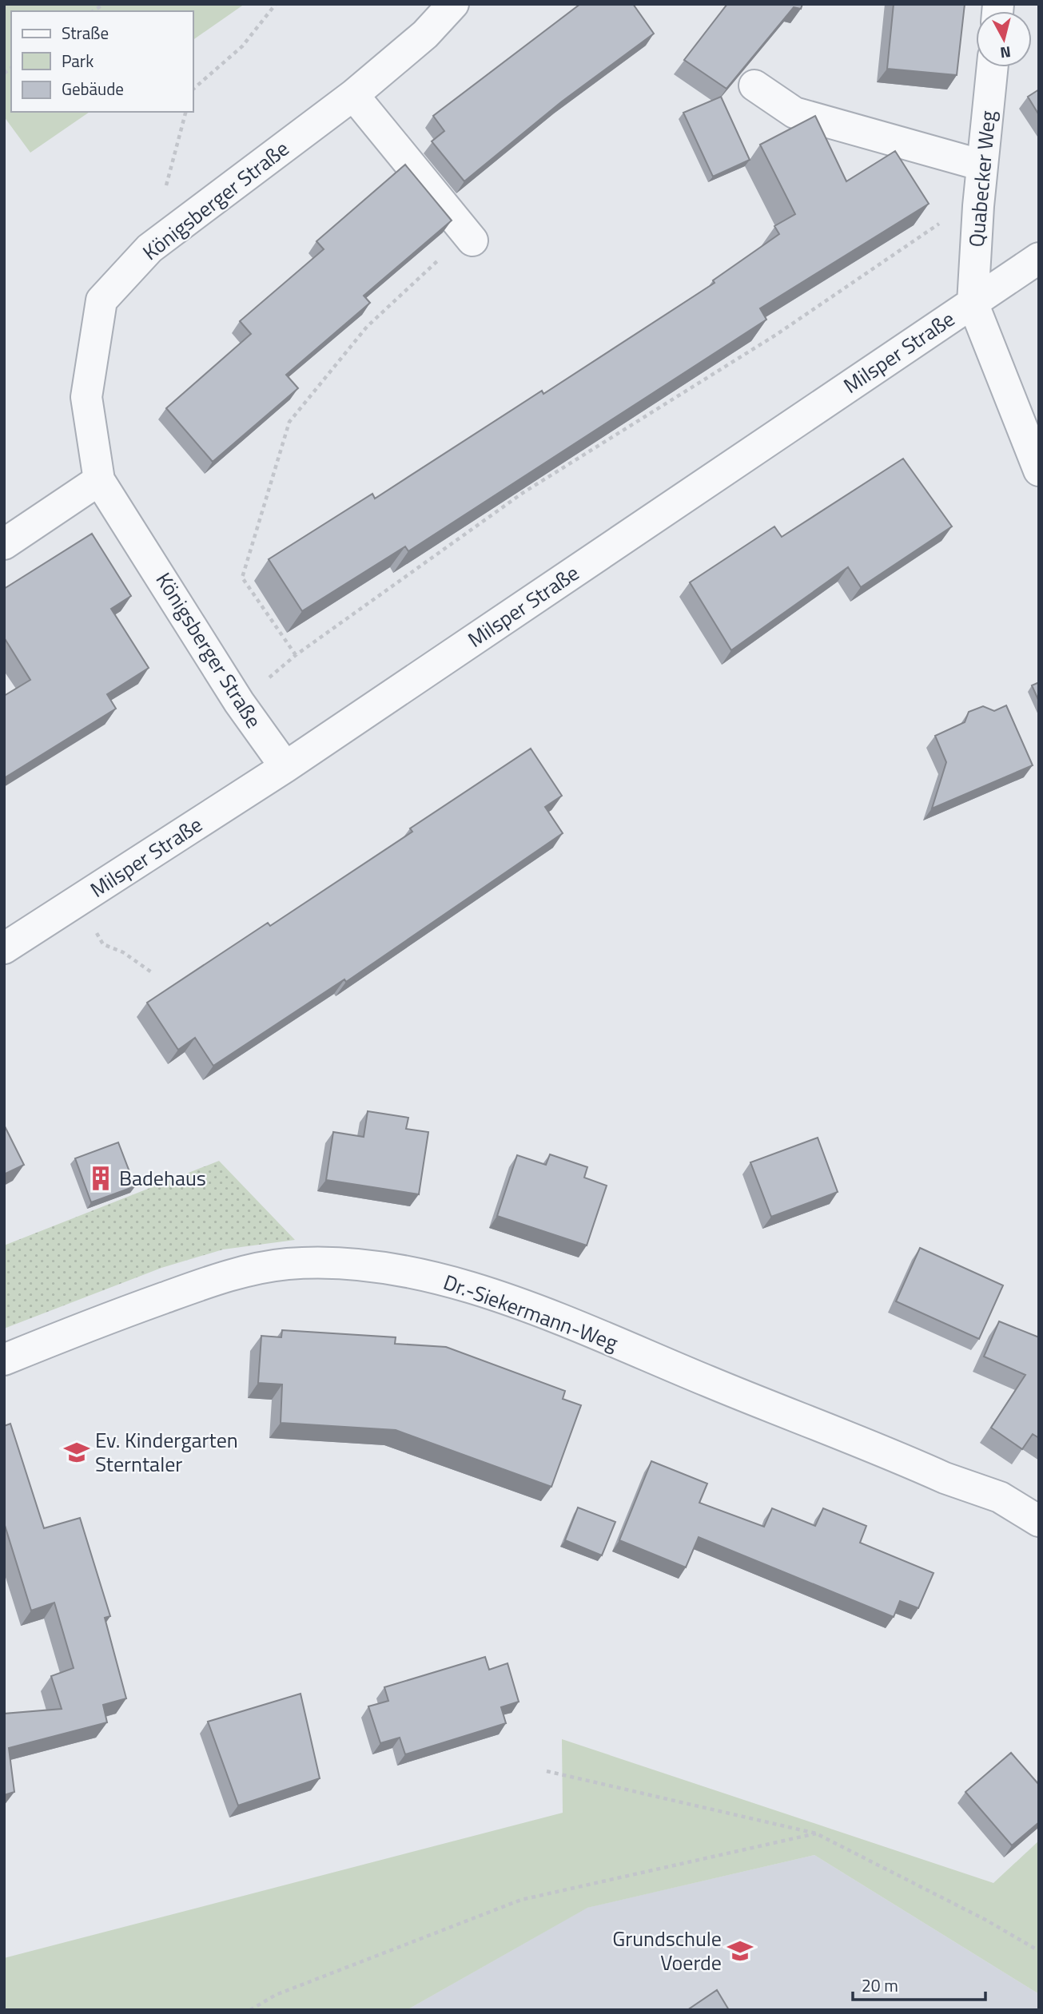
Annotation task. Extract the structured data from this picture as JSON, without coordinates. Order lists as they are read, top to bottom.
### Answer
{
  "streets": {
    "street": [
      "Quabecker Weg",
      "Königsberger Straße",
      "Milsper Straße",
      "Dr.-Siekermann-Weg"
    ]
  },
  "crossings": [
    ["Quabecker Weg", "Milsper Straße"],
    ["Königsberger Straße", "Milsper Straße"]
  ],
  "places": {
    "building": ["Badehaus"],
    "school or university": ["Ev. Kindergarten Sterntaler", "Grundschule Voerde"]
  },
  "legend": ["Straße", "Park", "Gebäude"],
  "scale_bar": "20 m",
  "north": "bottom"
}
